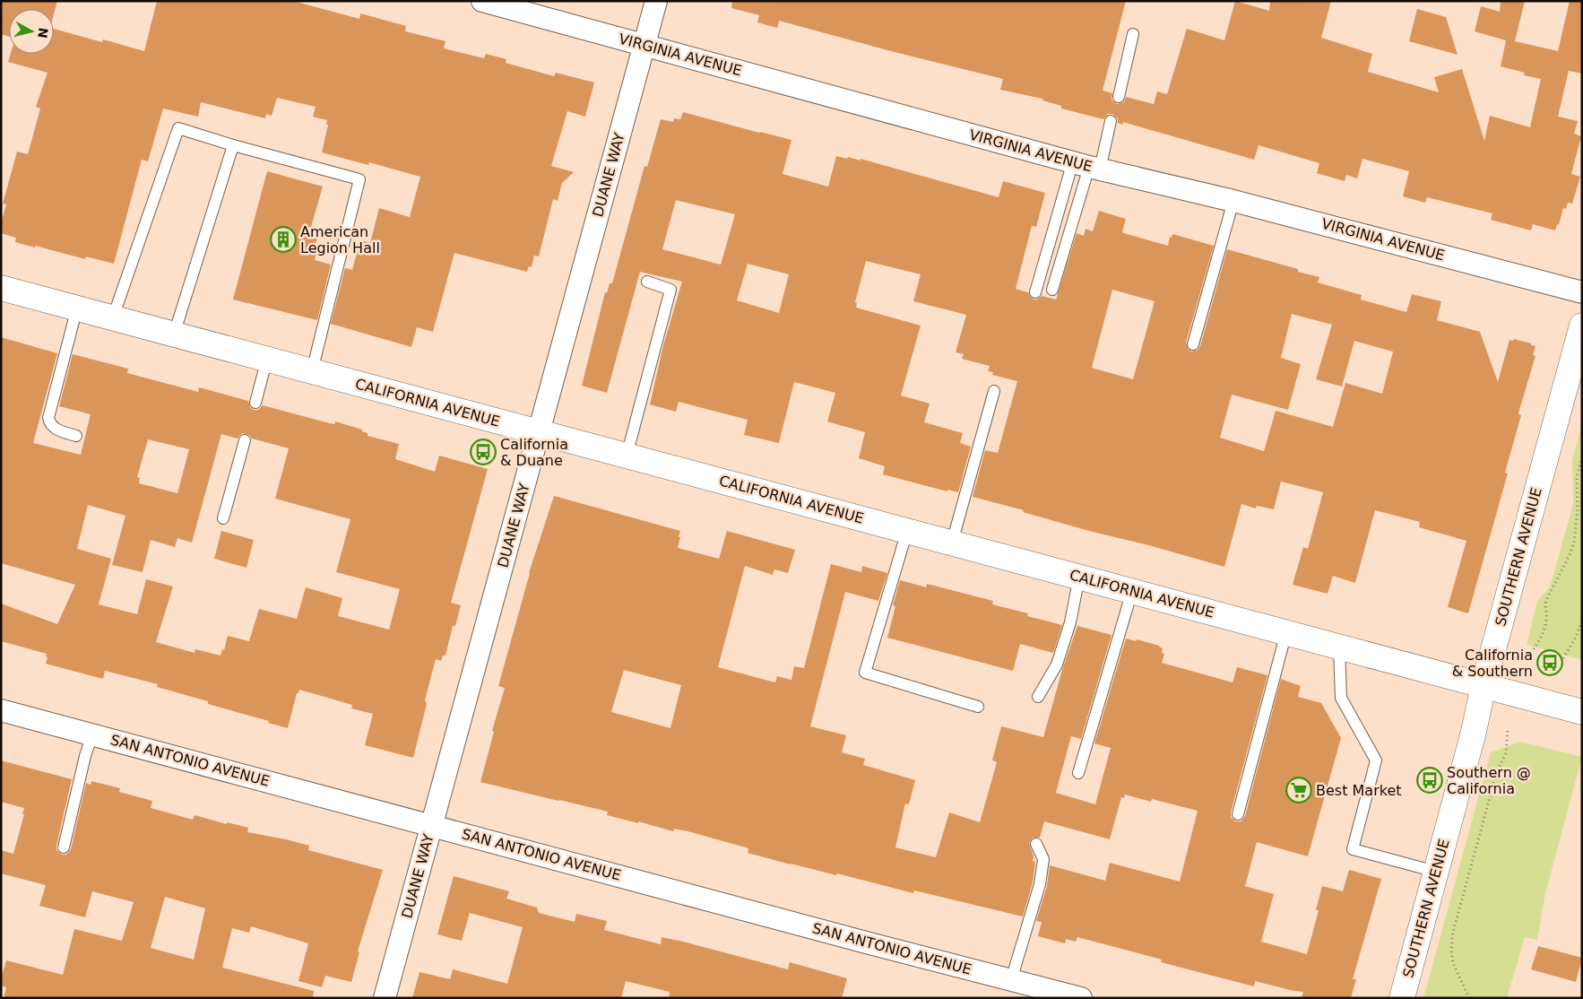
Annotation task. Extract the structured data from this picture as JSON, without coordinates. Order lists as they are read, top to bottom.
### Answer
{
  "streets": {
    "main road": ["CALIFORNIA AVENUE", "SOUTHERN AVENUE"],
    "street": ["VIRGINIA AVENUE", "DUANE WAY", "SAN ANTONIO AVENUE"]
  },
  "crossings": [
    ["VIRGINIA AVENUE", "DUANE WAY"],
    ["DUANE WAY", "CALIFORNIA AVENUE"],
    ["DUANE WAY", "SAN ANTONIO AVENUE"],
    ["CALIFORNIA AVENUE", "SOUTHERN AVENUE"]
  ],
  "places": {
    "building": ["American Legion Hall"],
    "bus stop": ["California & Duane", "California & Southern", "Southern @ California"],
    "supermarket": ["Best Market"]
  },
  "north": "right"
}
